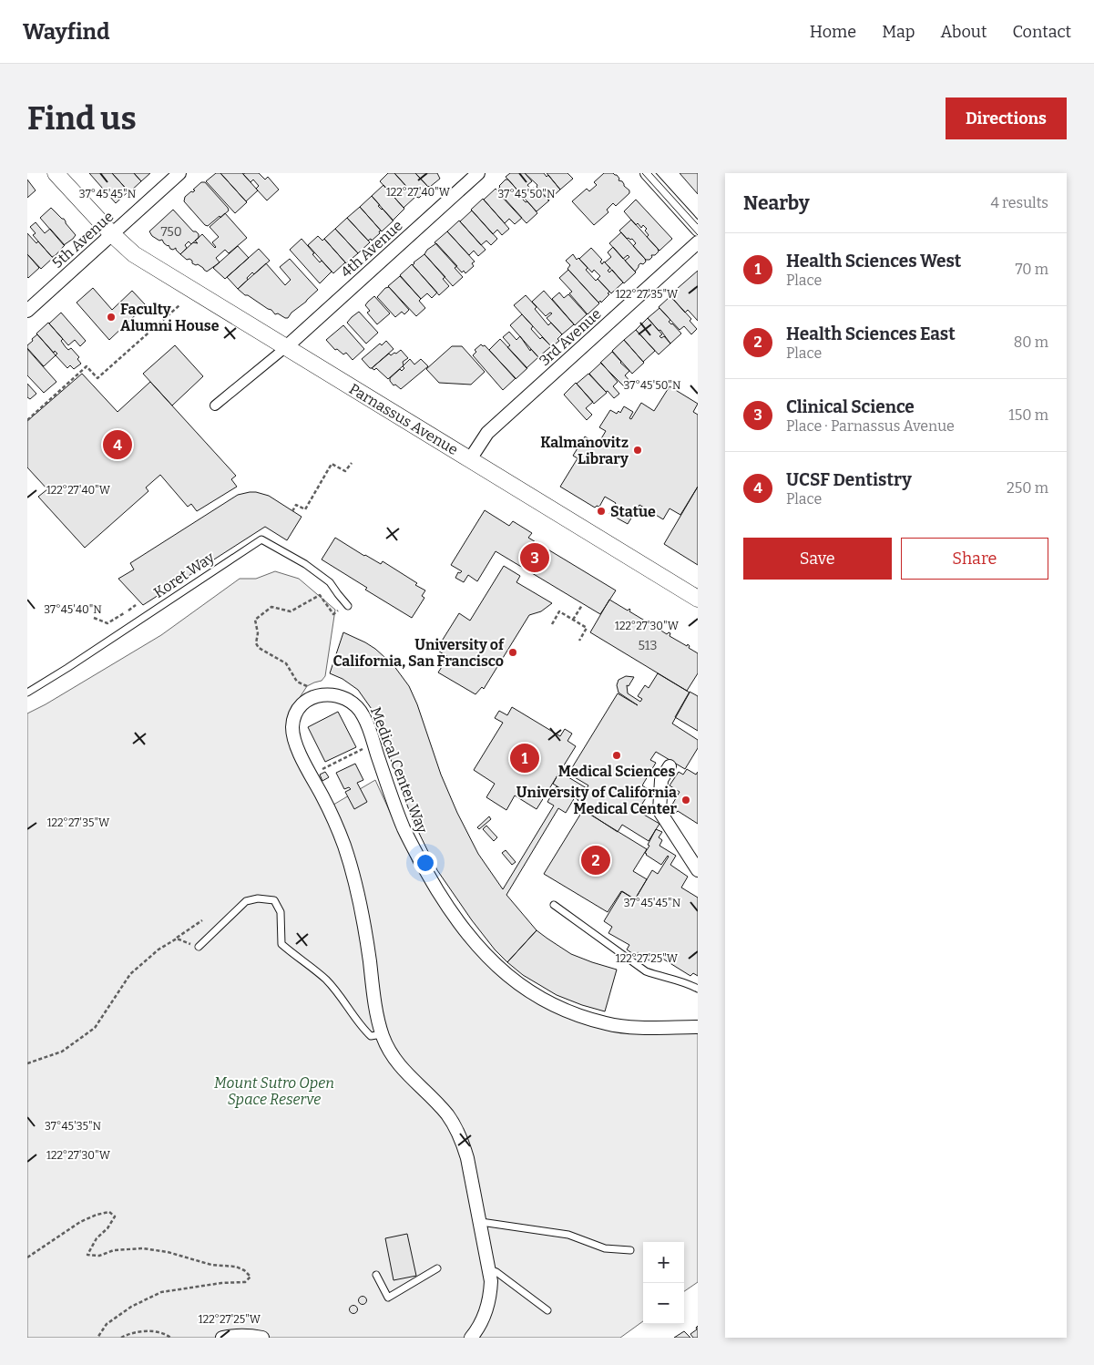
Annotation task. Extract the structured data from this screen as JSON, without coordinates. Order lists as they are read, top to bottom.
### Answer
{
  "streets": {
    "street": [
      "5th Avenue",
      "4th Avenue",
      "3rd Avenue",
      "Parnassus Avenue",
      "Medical Center Way"
    ],
    "lane": ["Koret Way"]
  },
  "crossings": [
    ["5th Avenue", "Parnassus Avenue"],
    ["4th Avenue", "Parnassus Avenue"],
    ["3rd Avenue", "Parnassus Avenue"]
  ],
  "parks": ["Mount Sutro Open Space Reserve"],
  "places": [
    "Faculty Alumni House",
    "Kalmanovitz Library",
    "Statue",
    "University of California, San Francisco",
    "Medical Sciences",
    "University of California Medical Center"
  ],
  "house_numbers": ["750", "513"],
  "page": {
    "header": "Wayfind",
    "nav": [
      "Home",
      "Map",
      "About",
      "Contact"
    ],
    "buttons": [
      "Directions",
      ["Save", "Share"]
    ],
    "title": "Find us",
    "heading": ["Nearby", "4 results"],
    "list": [
      {
        "mark": "1",
        "name": "Health Sciences West",
        "note": "Place",
        "value": "70 m"
      },
      {
        "mark": "2",
        "name": "Health Sciences East",
        "note": "Place",
        "value": "80 m"
      },
      {
        "mark": "3",
        "name": "Clinical Science",
        "note": "Place · Parnassus Avenue",
        "value": "150 m"
      },
      {
        "mark": "4",
        "name": "UCSF Dentistry",
        "note": "Place",
        "value": "250 m"
      }
    ],
    "pins": [
      "4",
      "3",
      "1",
      "2"
    ],
    "map_buttons": ["+", "−"]
  },
  "coordinates": [
    "122°27'40\"W",
    "37°45'45\"N",
    "37°45'50\"N",
    "122°27'35\"W",
    "37°45'40\"N",
    "122°27'30\"W",
    "122°27'25\"W",
    "37°45'35\"N"
  ]
}
